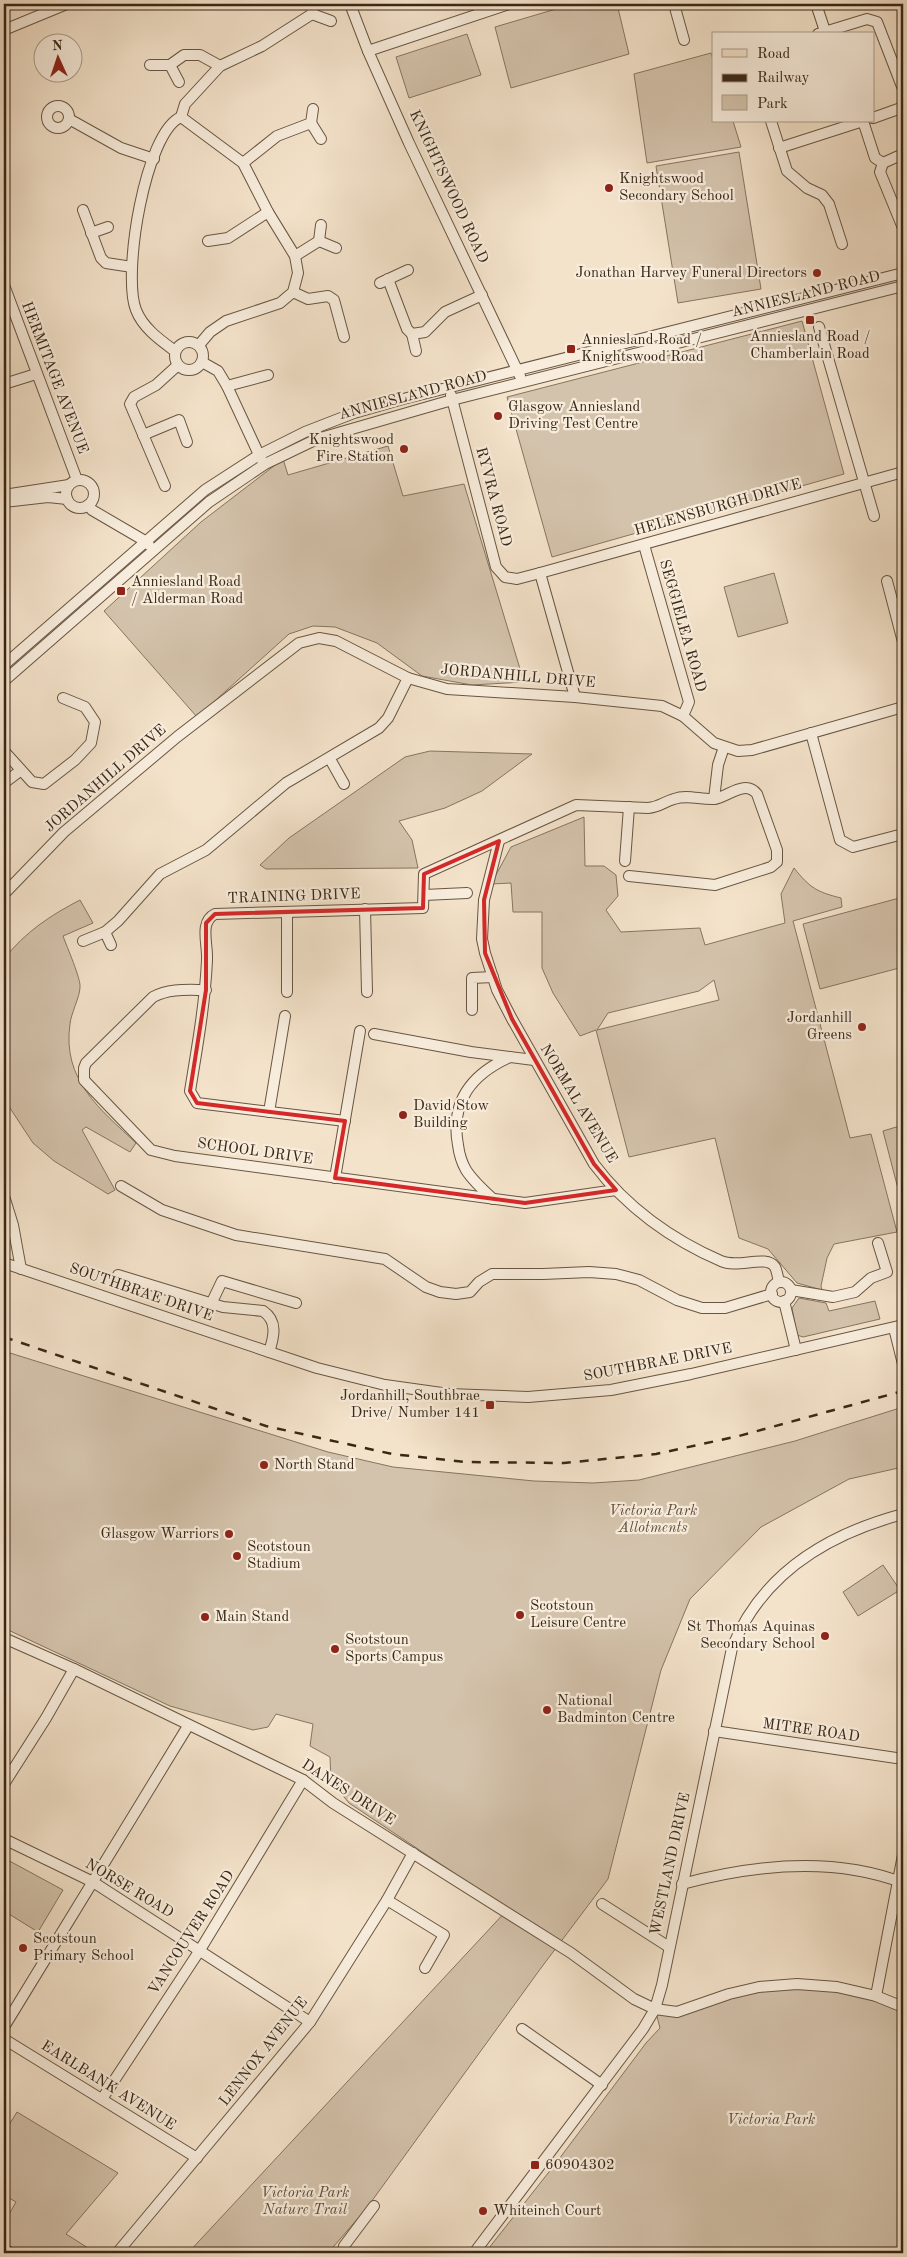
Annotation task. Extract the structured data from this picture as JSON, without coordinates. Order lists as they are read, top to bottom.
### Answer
{
  "streets": {
    "street": [
      "KNIGHTSWOOD ROAD",
      "ANNIESLAND ROAD",
      "HERMITAGE AVENUE",
      "RYVRA ROAD",
      "HELENSBURGH DRIVE",
      "SEGGIELEA ROAD",
      "JORDANHILL DRIVE",
      "TRAINING DRIVE",
      "NORMAL AVENUE",
      "SCHOOL DRIVE",
      "SOUTHBRAE DRIVE",
      "MITRE ROAD",
      "DANES DRIVE",
      "WESTLAND DRIVE",
      "NORSE ROAD",
      "VANCOUVER ROAD",
      "LENNOX AVENUE",
      "EARLBANK AVENUE"
    ]
  },
  "crossings": [
    ["KNIGHTSWOOD ROAD", "ANNIESLAND ROAD"],
    ["ANNIESLAND ROAD", "RYVRA ROAD"],
    ["RYVRA ROAD", "HELENSBURGH DRIVE"],
    ["HELENSBURGH DRIVE", "SEGGIELEA ROAD"],
    ["SEGGIELEA ROAD", "JORDANHILL DRIVE"],
    ["TRAINING DRIVE", "SCHOOL DRIVE"],
    ["NORMAL AVENUE", "SCHOOL DRIVE"],
    ["MITRE ROAD", "WESTLAND DRIVE"],
    ["DANES DRIVE", "WESTLAND DRIVE"],
    ["DANES DRIVE", "VANCOUVER ROAD"],
    ["DANES DRIVE", "LENNOX AVENUE"],
    ["NORSE ROAD", "VANCOUVER ROAD"],
    ["NORSE ROAD", "LENNOX AVENUE"],
    ["VANCOUVER ROAD", "EARLBANK AVENUE"],
    ["LENNOX AVENUE", "EARLBANK AVENUE"]
  ],
  "parks": ["Victoria Park Allotments", "Victoria Park", "Victoria Park Nature Trail"],
  "places": {
    "other": [
      "Knightswood Secondary School",
      "Jonathan Harvey Funeral Directors",
      "Glasgow Anniesland Driving Test Centre",
      "Knightswood Fire Station",
      "Jordanhill Greens",
      "David Stow Building",
      "North Stand",
      "Glasgow Warriors",
      "Scotstoun Stadium",
      "Scotstoun Leisure Centre",
      "Main Stand",
      "St Thomas Aquinas Secondary School",
      "Scotstoun Sports Campus",
      "National Badminton Centre",
      "Scotstoun Primary School",
      "Whiteinch Court"
    ],
    "transit": [
      "Anniesland Road / Chamberlain Road",
      "Anniesland Road / Knightswood Road",
      "Anniesland Road / Alderman Road",
      "Jordanhill, Southbrae Drive/ Number 141",
      "60904302"
    ]
  },
  "legend": ["Road", "Railway", "Park"],
  "north": "top"
}
